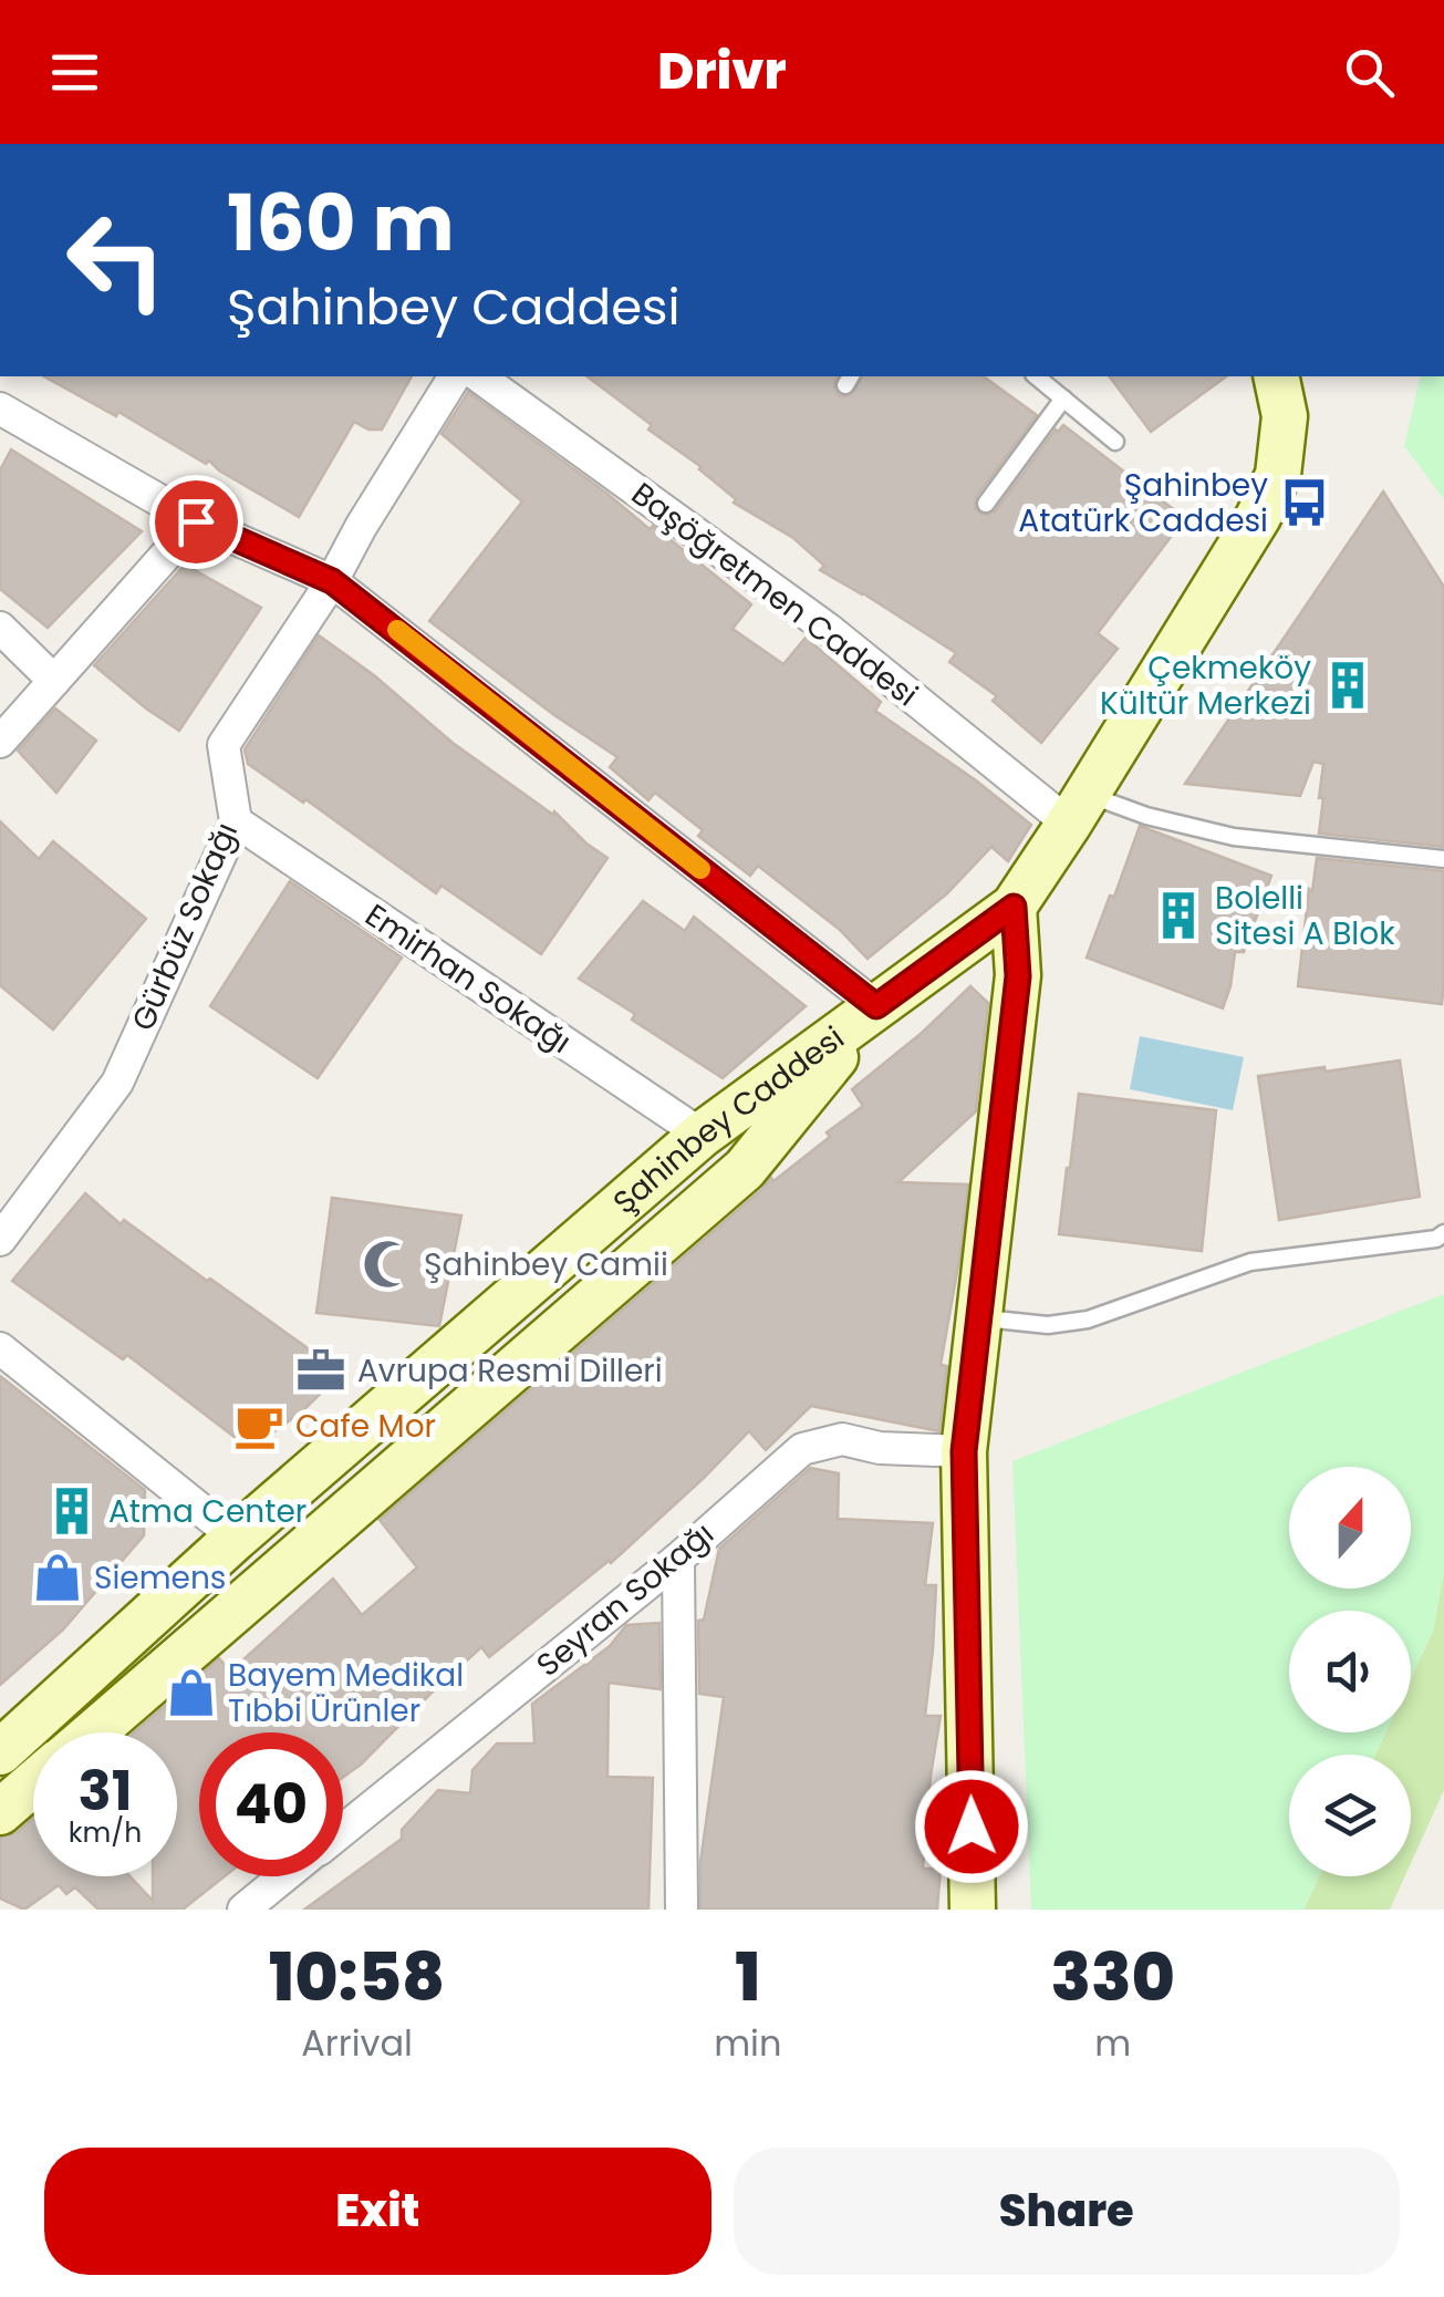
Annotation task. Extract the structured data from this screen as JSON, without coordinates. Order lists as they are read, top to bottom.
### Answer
{
  "streets": {
    "main road": ["Şahinbey Caddesi"],
    "street": [
      "Başöğretmen Caddesi",
      "Gürbüz Sokağı",
      "Emirhan Sokağı",
      "Seyran Sokağı"
    ]
  },
  "crossings": [
    ["Başöğretmen Caddesi", "Şahinbey Caddesi"],
    ["Gürbüz Sokağı", "Emirhan Sokağı"],
    ["Emirhan Sokağı", "Şahinbey Caddesi"]
  ],
  "places": {
    "bus stop": ["Şahinbey Atatürk Caddesi"],
    "building": ["Çekmeköy Kültür Merkezi", "Bolelli Sitesi A Blok", "Atma Center"],
    "mosque": ["Şahinbey Camii"],
    "office": ["Avrupa Resmi Dilleri"],
    "cafe": ["Cafe Mor"],
    "shop": ["Siemens", "Bayem Medikal Tıbbi Ürünler"]
  },
  "north": "top",
  "page": {
    "header": "Drivr",
    "turn": ["160 m", "Şahinbey Caddesi"],
    "speed": "31 km/h",
    "limit": "40",
    "eta": [
      "10:58",
      "Arrival",
      "1",
      "min",
      "330",
      "m"
    ],
    "buttons": ["Exit", "Share"]
  }
}
